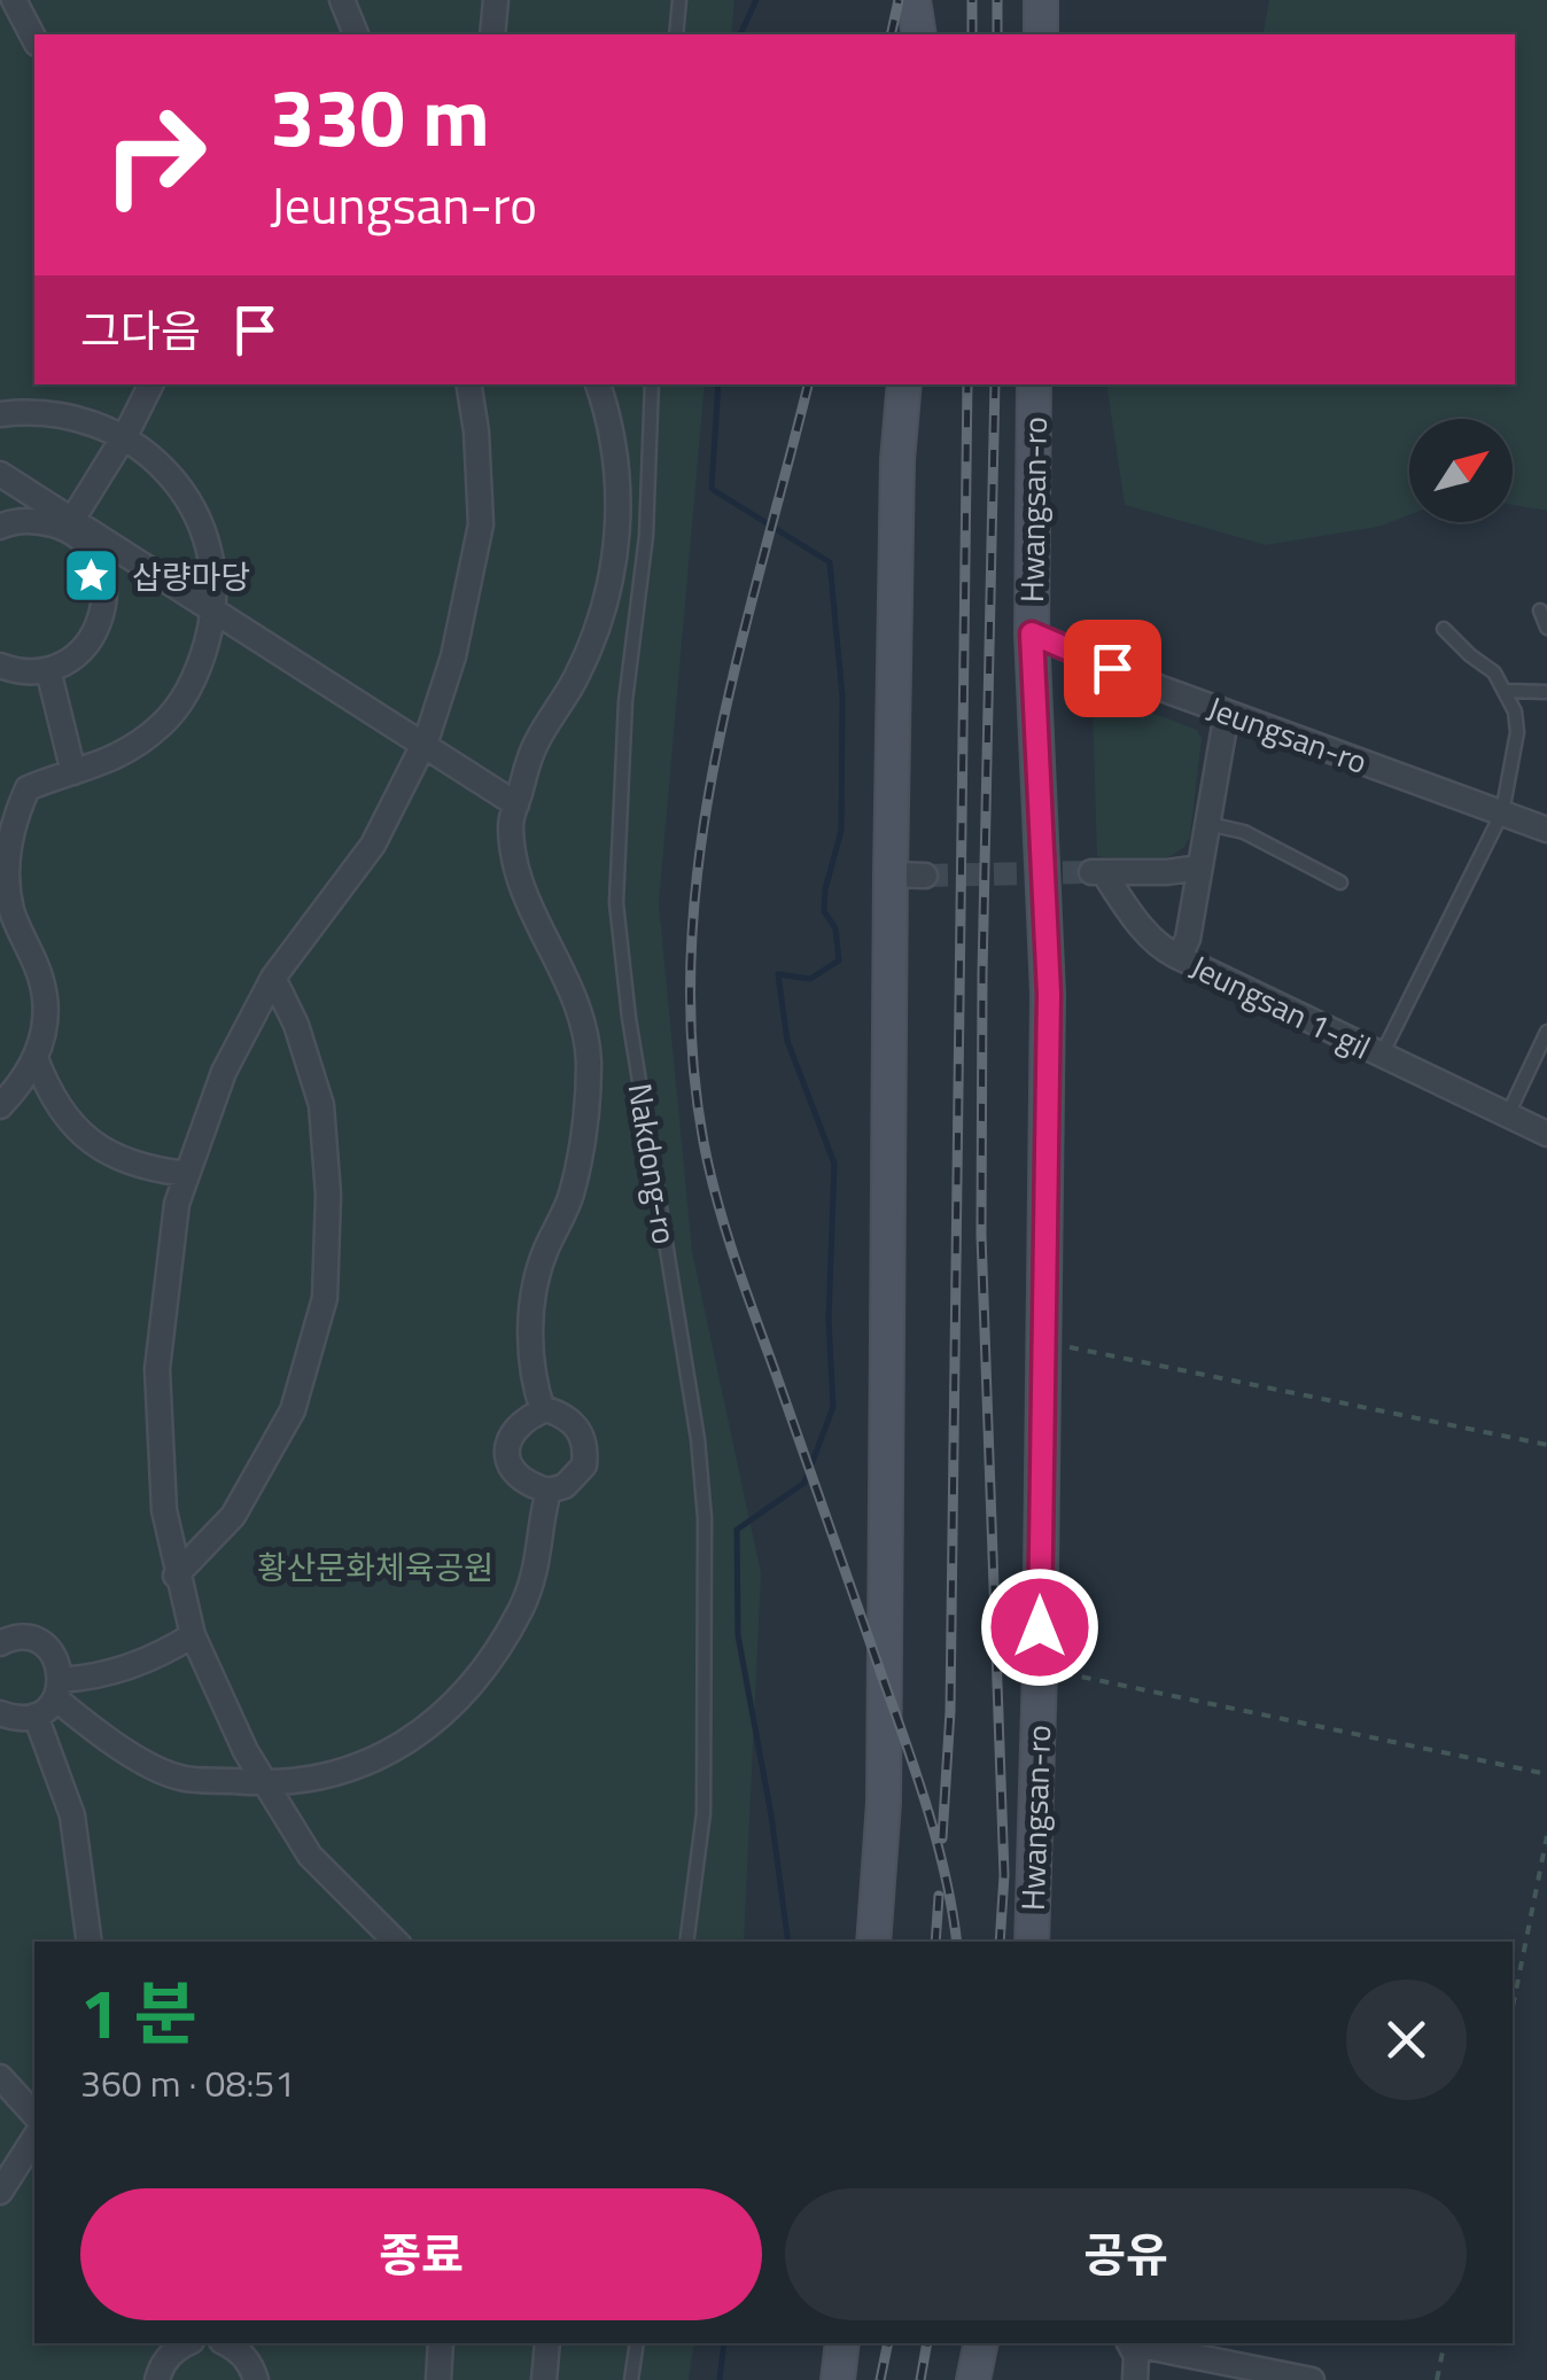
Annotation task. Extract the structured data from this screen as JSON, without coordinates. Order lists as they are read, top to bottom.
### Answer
{
  "streets": {
    "main road": ["Hwangsan-ro"],
    "street": ["Jeungsan-ro", "Jeungsan 1-gil"],
    "lane": ["Nakdong-ro"]
  },
  "crossings": [
    ["Hwangsan-ro", "Jeungsan-ro"],
    ["Jeungsan-ro", "Jeungsan 1-gil"]
  ],
  "parks": ["황산문화체육공원"],
  "places": {
    "place": ["삽량마당"]
  },
  "north": "top right",
  "page": {
    "turn": ["330 m", "Jeungsan-ro"],
    "then": "그다음",
    "heading": ["1 분", "360 m · 08:51"],
    "buttons": ["종료", "공유"]
  }
}
